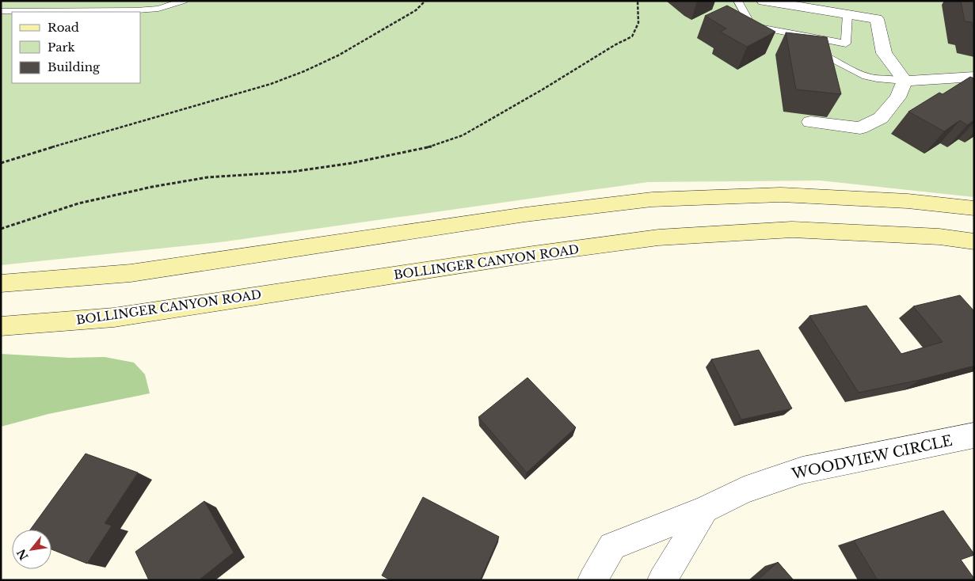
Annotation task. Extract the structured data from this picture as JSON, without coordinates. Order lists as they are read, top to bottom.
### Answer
{
  "streets": {
    "main road": ["BOLLINGER CANYON ROAD"],
    "street": ["WOODVIEW CIRCLE"]
  },
  "legend": ["Road", "Park", "Building"],
  "north": "bottom left"
}
